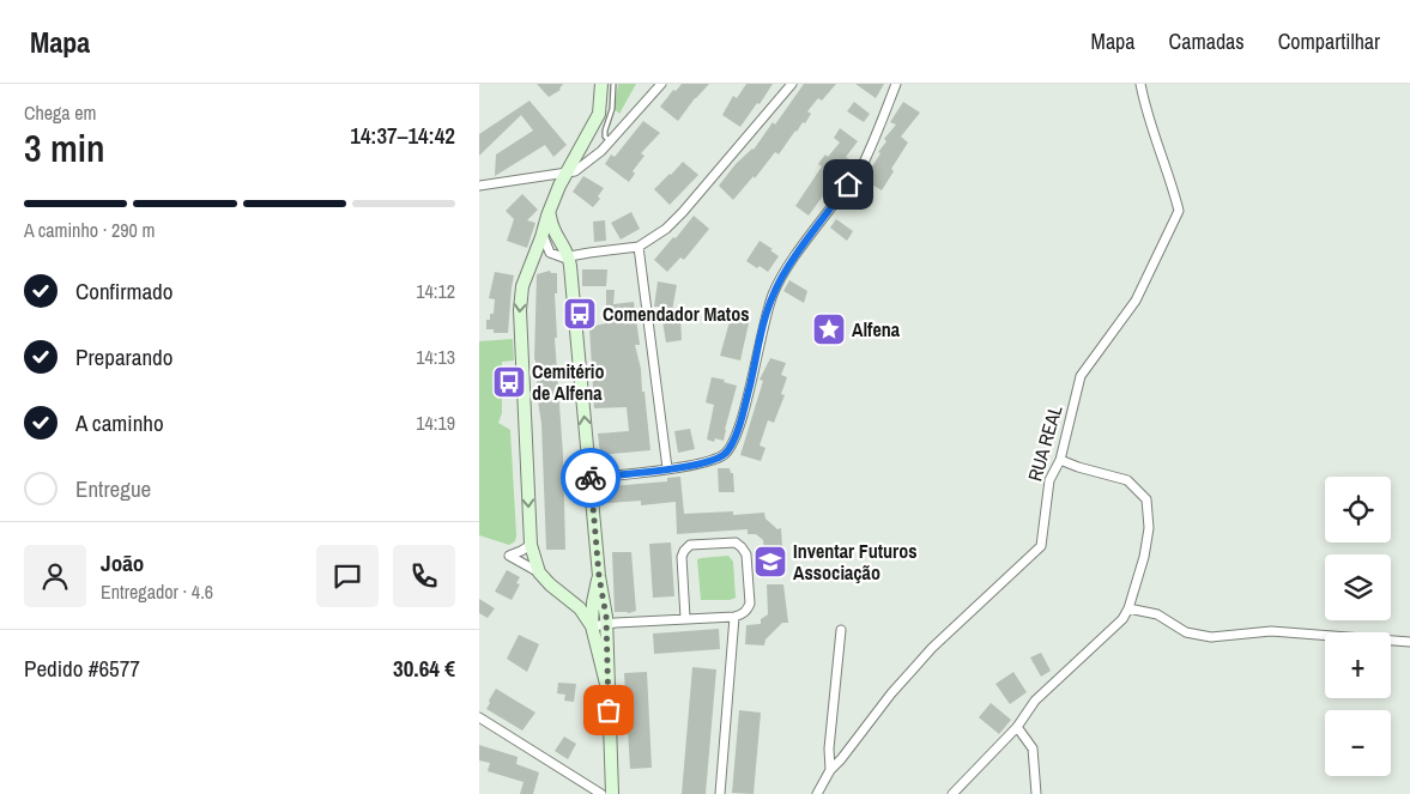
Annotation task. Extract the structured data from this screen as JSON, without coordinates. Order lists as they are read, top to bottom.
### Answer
{
  "streets": {
    "street": ["RUA REAL"]
  },
  "places": {
    "bus stop": ["Comendador Matos", "Cemitério de Alfena"],
    "place": ["Alfena"],
    "school or university": ["Inventar Futuros Associação"]
  },
  "page": {
    "header": "Mapa",
    "nav": ["Mapa", "Camadas", "Compartilhar"],
    "heading": ["3 min", "Chega em", "14:37–14:42"],
    "panel": [
      "João",
      "Entregador · 4.6",
      "Pedido #6577",
      "30.64 €"
    ],
    "bar": "A caminho · 290 m",
    "list": [
      ["Confirmado", "14:12"],
      ["Preparando", "14:13"],
      ["A caminho", "14:19"],
      "Entregue"
    ],
    "map_buttons": ["+", "−"]
  }
}
